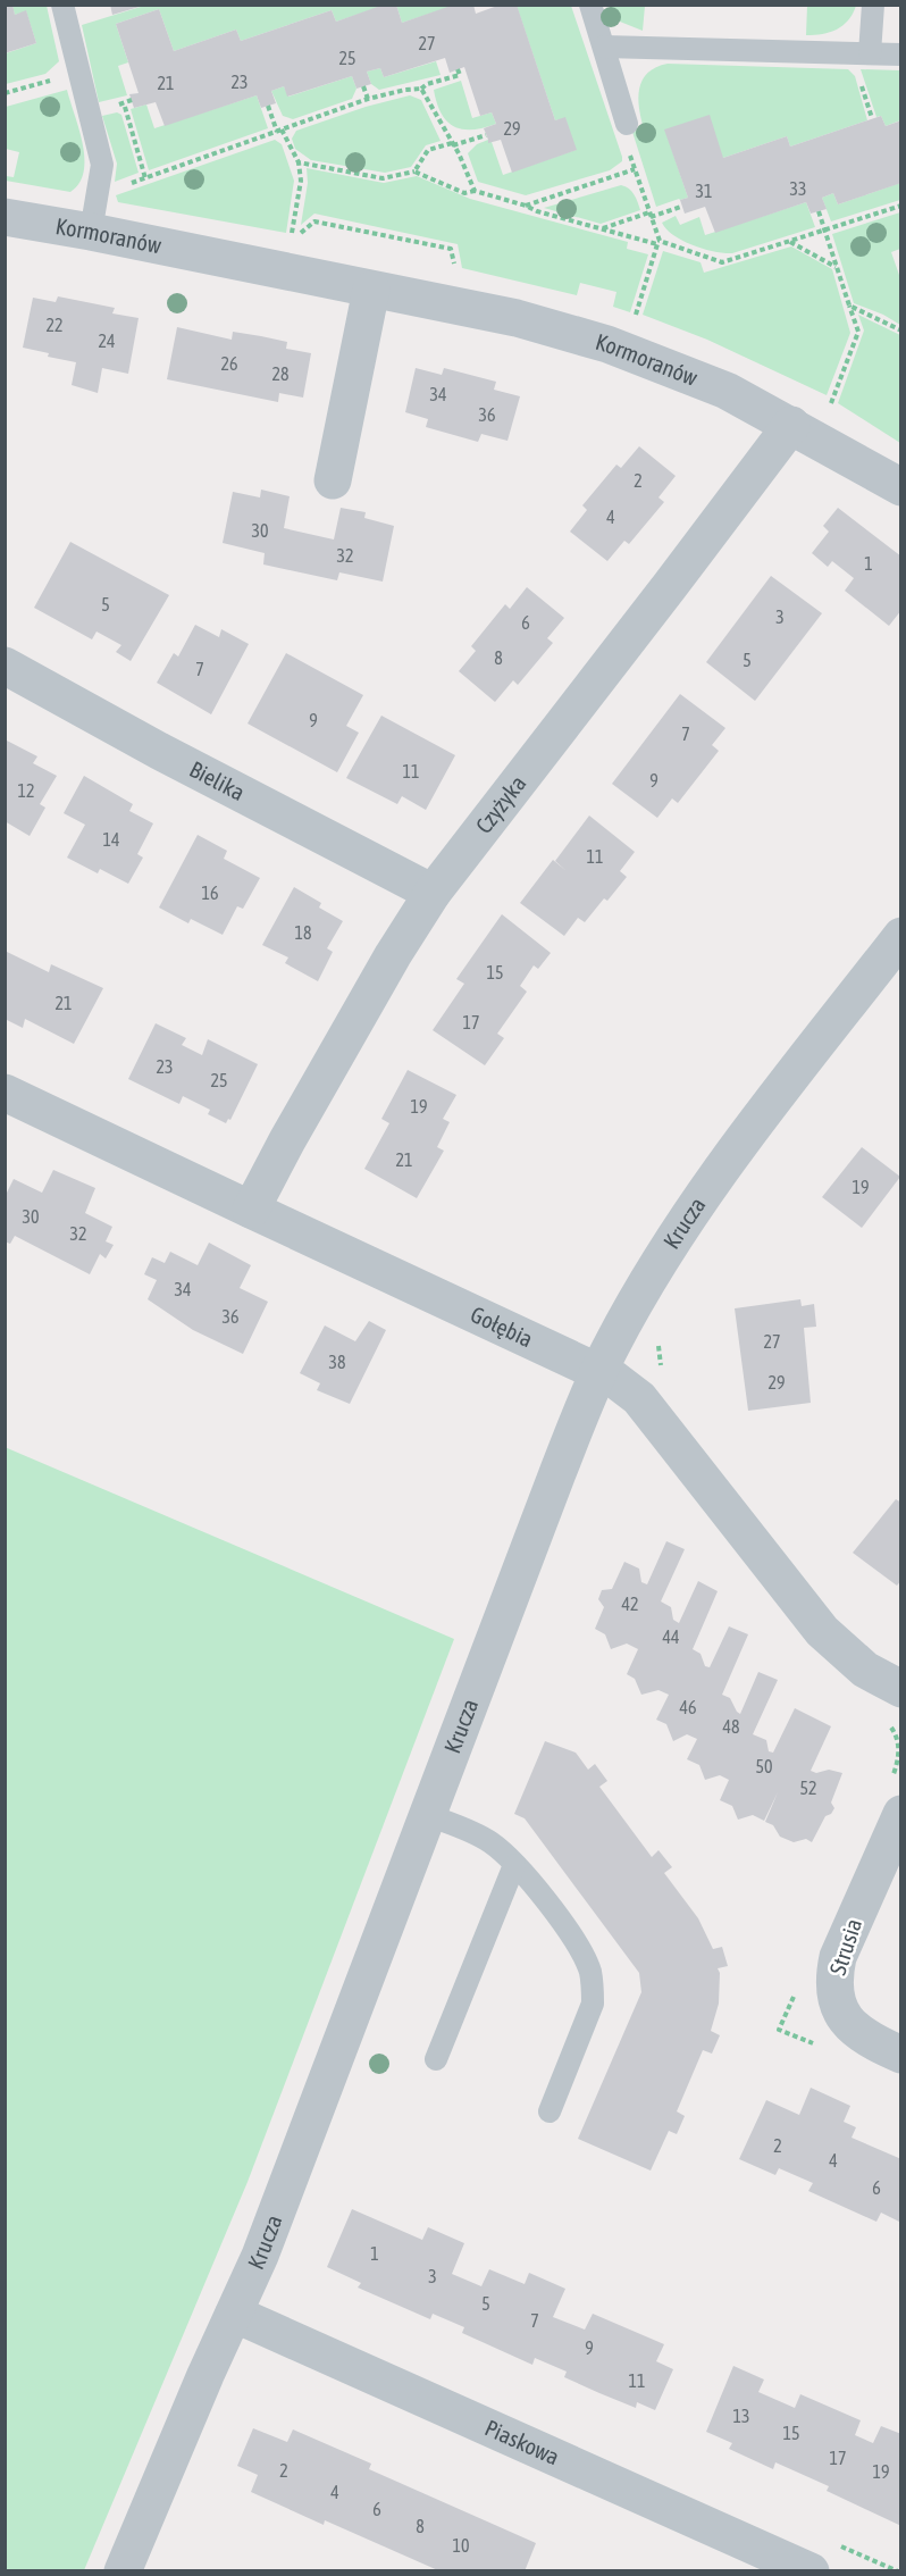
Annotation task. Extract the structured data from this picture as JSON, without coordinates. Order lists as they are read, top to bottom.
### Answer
{
  "streets": {
    "street": [
      "Kormoranów",
      "Bielika",
      "Czyżyka",
      "Krucza",
      "Gołębia",
      "Strusia",
      "Piaskowa"
    ]
  },
  "crossings": [
    ["Kormoranów", "Czyżyka"],
    ["Bielika", "Czyżyka"],
    ["Czyżyka", "Gołębia"],
    ["Krucza", "Gołębia"],
    ["Krucza", "Piaskowa"]
  ],
  "house_numbers": [
    "27",
    "25",
    "23",
    "21",
    "29",
    "33",
    "31",
    "22",
    "24",
    "26",
    "28",
    "34",
    "36",
    "2",
    "4",
    "30",
    "32",
    "1",
    "5",
    "3",
    "6",
    "8",
    "5",
    "7",
    "9",
    "7",
    "11",
    "9",
    "12",
    "14",
    "11",
    "16",
    "18",
    "15",
    "21",
    "17",
    "23",
    "25",
    "19",
    "21",
    "19",
    "30",
    "32",
    "34",
    "36",
    "27",
    "38",
    "29",
    "42",
    "44",
    "46",
    "48",
    "50",
    "52",
    "2",
    "4",
    "6",
    "1",
    "3",
    "5",
    "7",
    "9",
    "11",
    "13",
    "15",
    "17",
    "2",
    "19",
    "4",
    "6",
    "8",
    "10"
  ]
}
